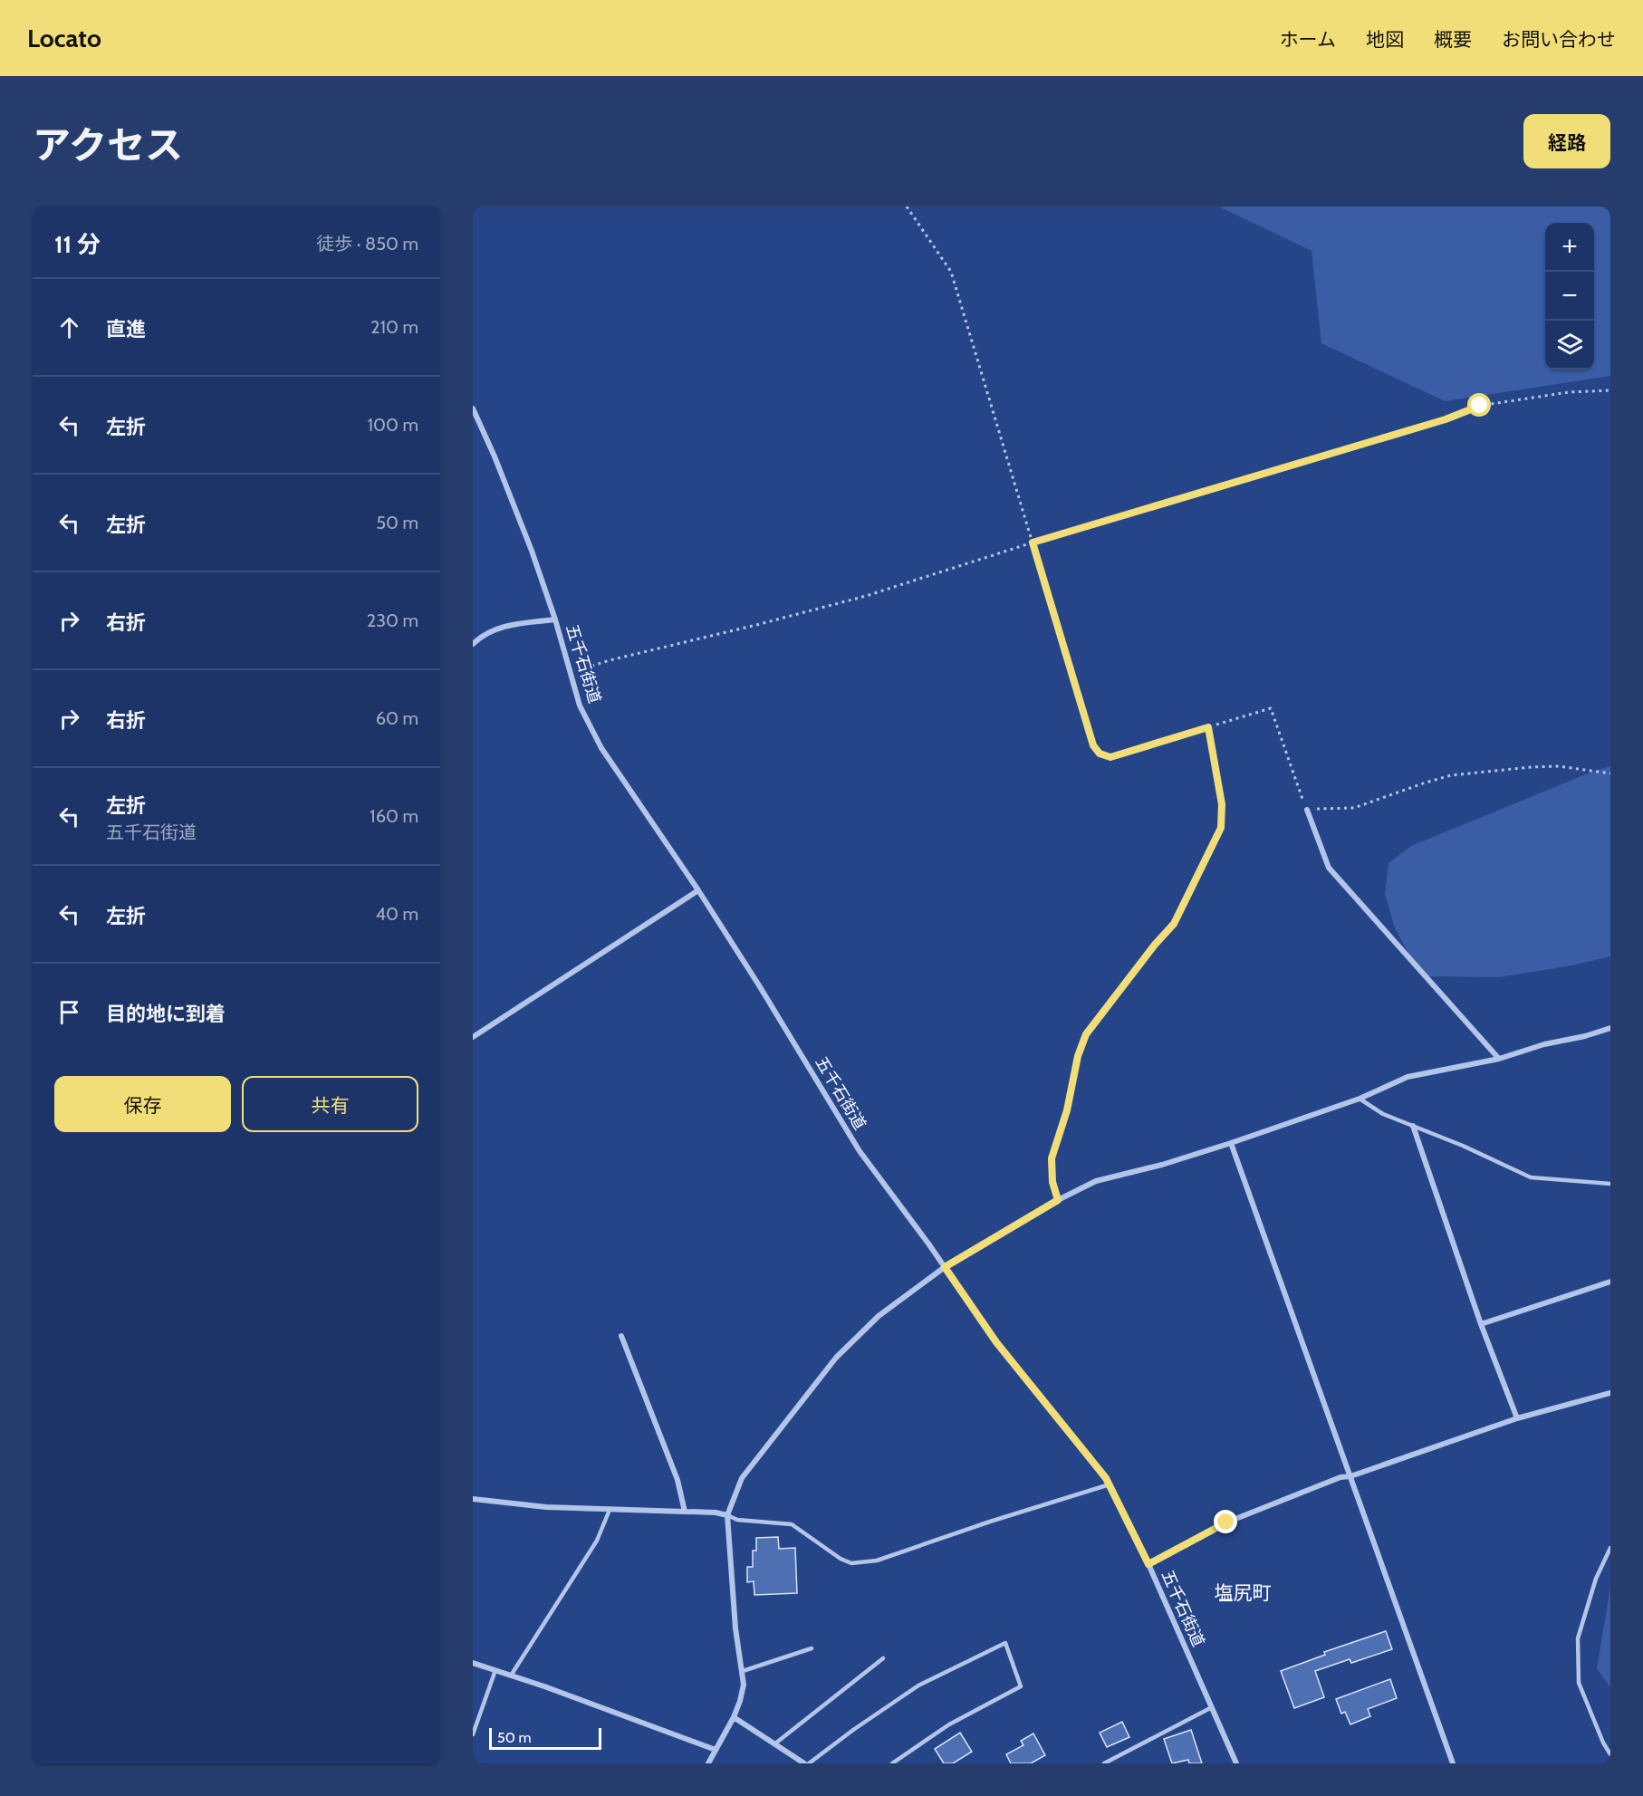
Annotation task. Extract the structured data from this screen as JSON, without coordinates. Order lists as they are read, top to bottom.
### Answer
{
  "streets": {
    "street": ["五千石街道"]
  },
  "districts": ["塩尻町"],
  "scale_bar": "50 m",
  "page": {
    "header": "Locato",
    "nav": [
      "ホーム",
      "地図",
      "概要",
      "お問い合わせ"
    ],
    "title": "アクセス",
    "buttons": [
      "経路",
      ["保存", "共有"]
    ],
    "heading": ["11 分", "徒歩 · 850 m"],
    "map_buttons": ["+", "−"],
    "list": [
      ["直進", "210 m"],
      ["左折", "100 m"],
      ["左折", "50 m"],
      ["右折", "230 m"],
      ["右折", "60 m"],
      ["左折", "五千石街道", "160 m"],
      ["左折", "40 m"],
      "目的地に到着"
    ],
    "scale": "50 m"
  }
}
